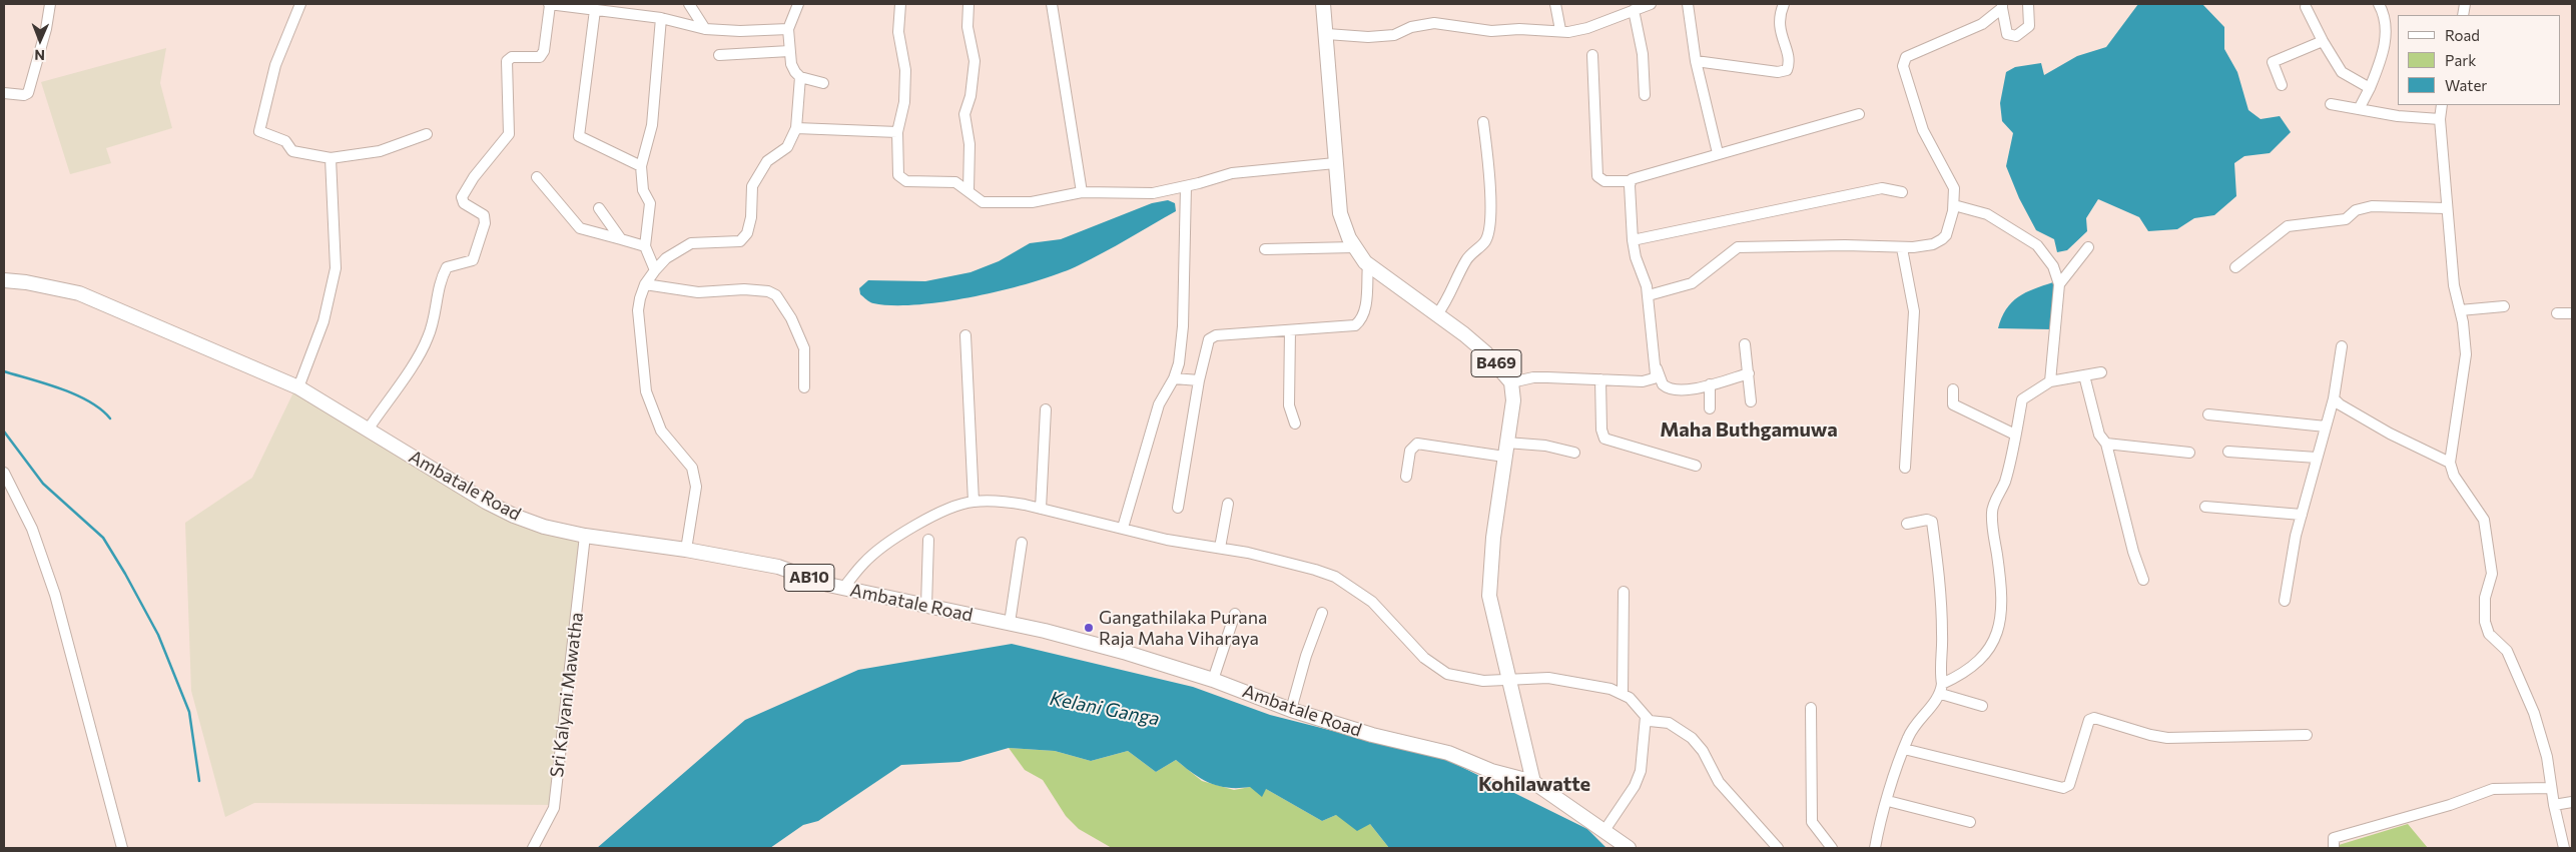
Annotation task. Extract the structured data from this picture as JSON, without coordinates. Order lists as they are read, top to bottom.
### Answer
{
  "streets": {
    "main road": ["B469", "Ambatale Road", "AB10"],
    "street": ["Sri Kalyani Mawatha"]
  },
  "crossings": [
    ["B469", "Ambatale Road"],
    ["Ambatale Road", "Sri Kalyani Mawatha"]
  ],
  "districts": ["Maha Buthgamuwa", "Kohilawatte"],
  "water": ["Kelani Ganga"],
  "places": ["Gangathilaka Purana Raja Maha Viharaya"],
  "legend": ["Road", "Park", "Water"],
  "north": "bottom"
}
